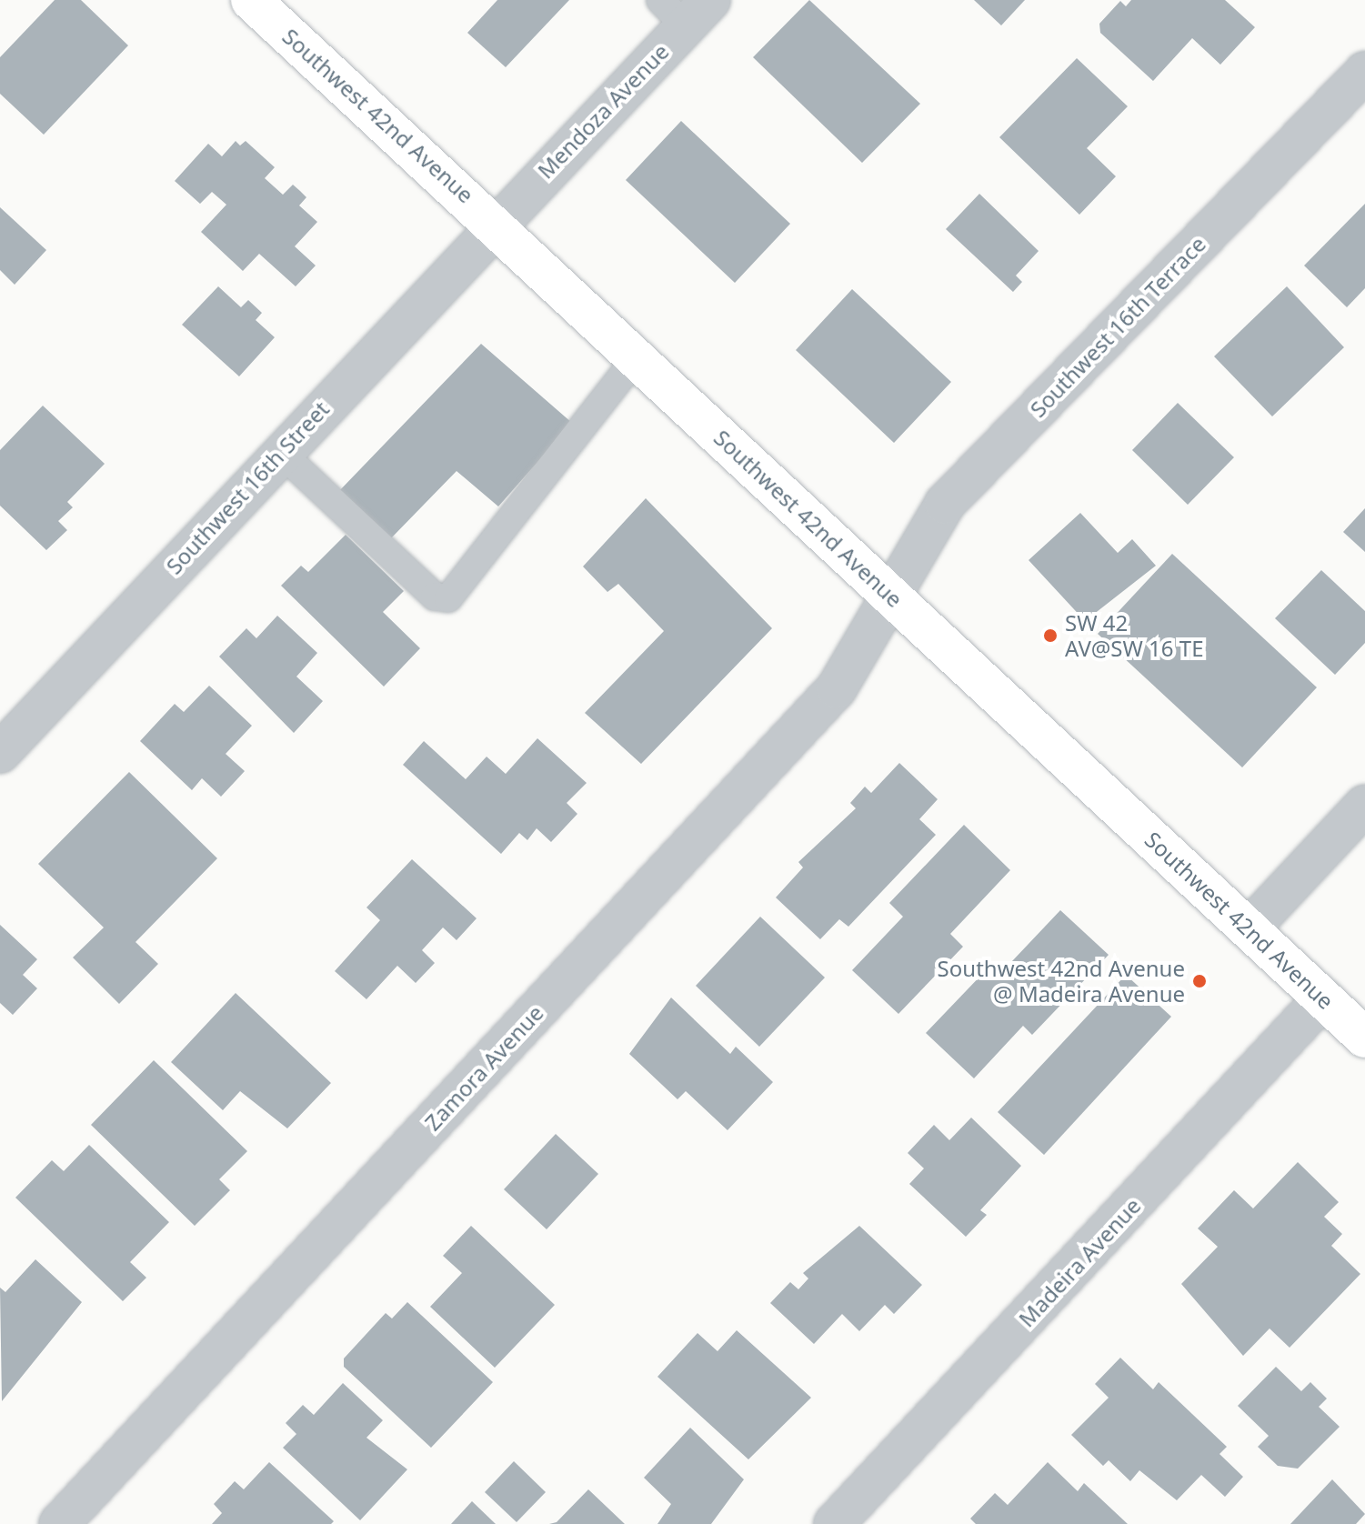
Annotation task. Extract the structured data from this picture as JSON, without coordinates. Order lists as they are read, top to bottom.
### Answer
{
  "streets": {
    "main road": ["Southwest 42nd Avenue"],
    "street": [
      "Mendoza Avenue",
      "Southwest 16th Terrace",
      "Southwest 16th Street",
      "Zamora Avenue",
      "Madeira Avenue"
    ]
  },
  "crossings": [
    ["Mendoza Avenue", "Southwest 42nd Avenue"],
    ["Mendoza Avenue", "Southwest 16th Street"],
    ["Southwest 42nd Avenue", "Southwest 16th Terrace"],
    ["Southwest 42nd Avenue", "Southwest 16th Street"],
    ["Southwest 42nd Avenue", "Zamora Avenue"],
    ["Southwest 42nd Avenue", "Madeira Avenue"],
    ["Southwest 16th Terrace", "Zamora Avenue"]
  ],
  "places": ["SW 42 AV@SW 16 TE", "Southwest 42nd Avenue @ Madeira Avenue"]
}
